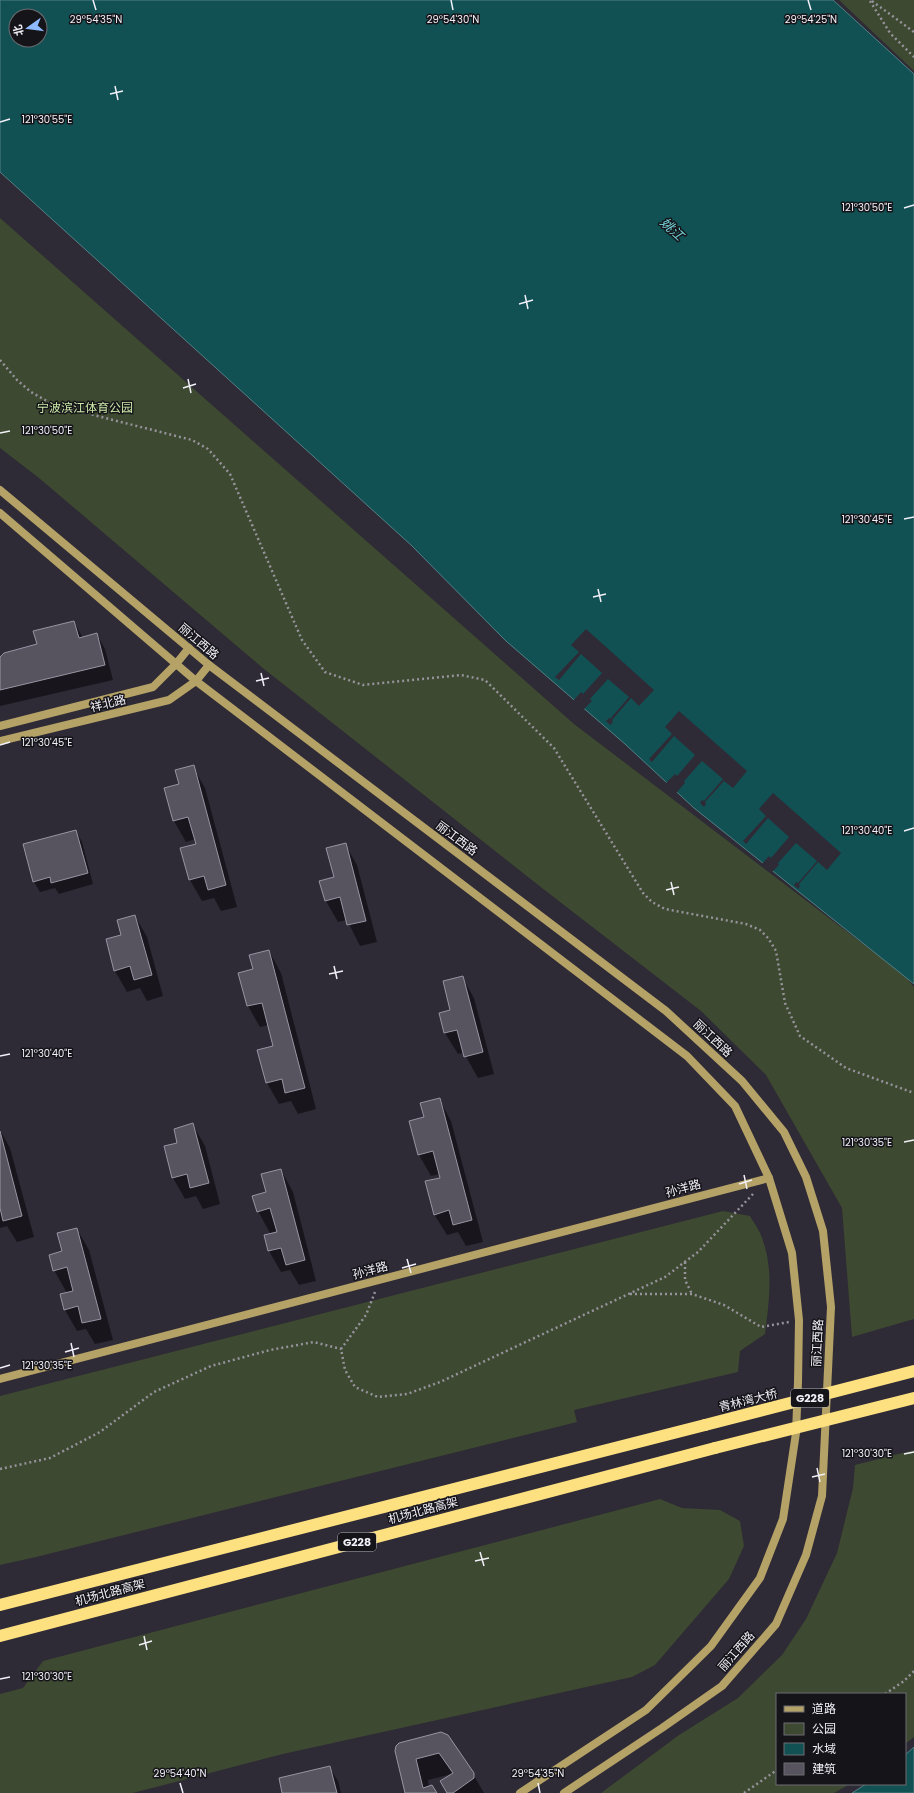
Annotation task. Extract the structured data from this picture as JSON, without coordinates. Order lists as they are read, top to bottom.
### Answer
{
  "streets": {
    "highway": ["G228", "青林湾大桥", "机场北路高架"],
    "main road": ["丽江西路", "祥北路", "孙洋路"]
  },
  "crossings": [
    ["丽江西路", "祥北路"],
    ["丽江西路", "孙洋路"],
    ["青林湾大桥", "机场北路高架"]
  ],
  "water": ["姚江"],
  "parks": ["宁波滨江体育公园"],
  "legend": [
    "道路",
    "公园",
    "水域",
    "建筑"
  ],
  "north": "left",
  "coordinates": [
    "29°54'25\"N",
    "29°54'35\"N",
    "29°54'30\"N",
    "121°30'55\"E",
    "121°30'50\"E",
    "121°30'45\"E",
    "121°30'40\"E",
    "121°30'35\"E",
    "121°30'30\"E",
    "29°54'40\"N"
  ]
}
